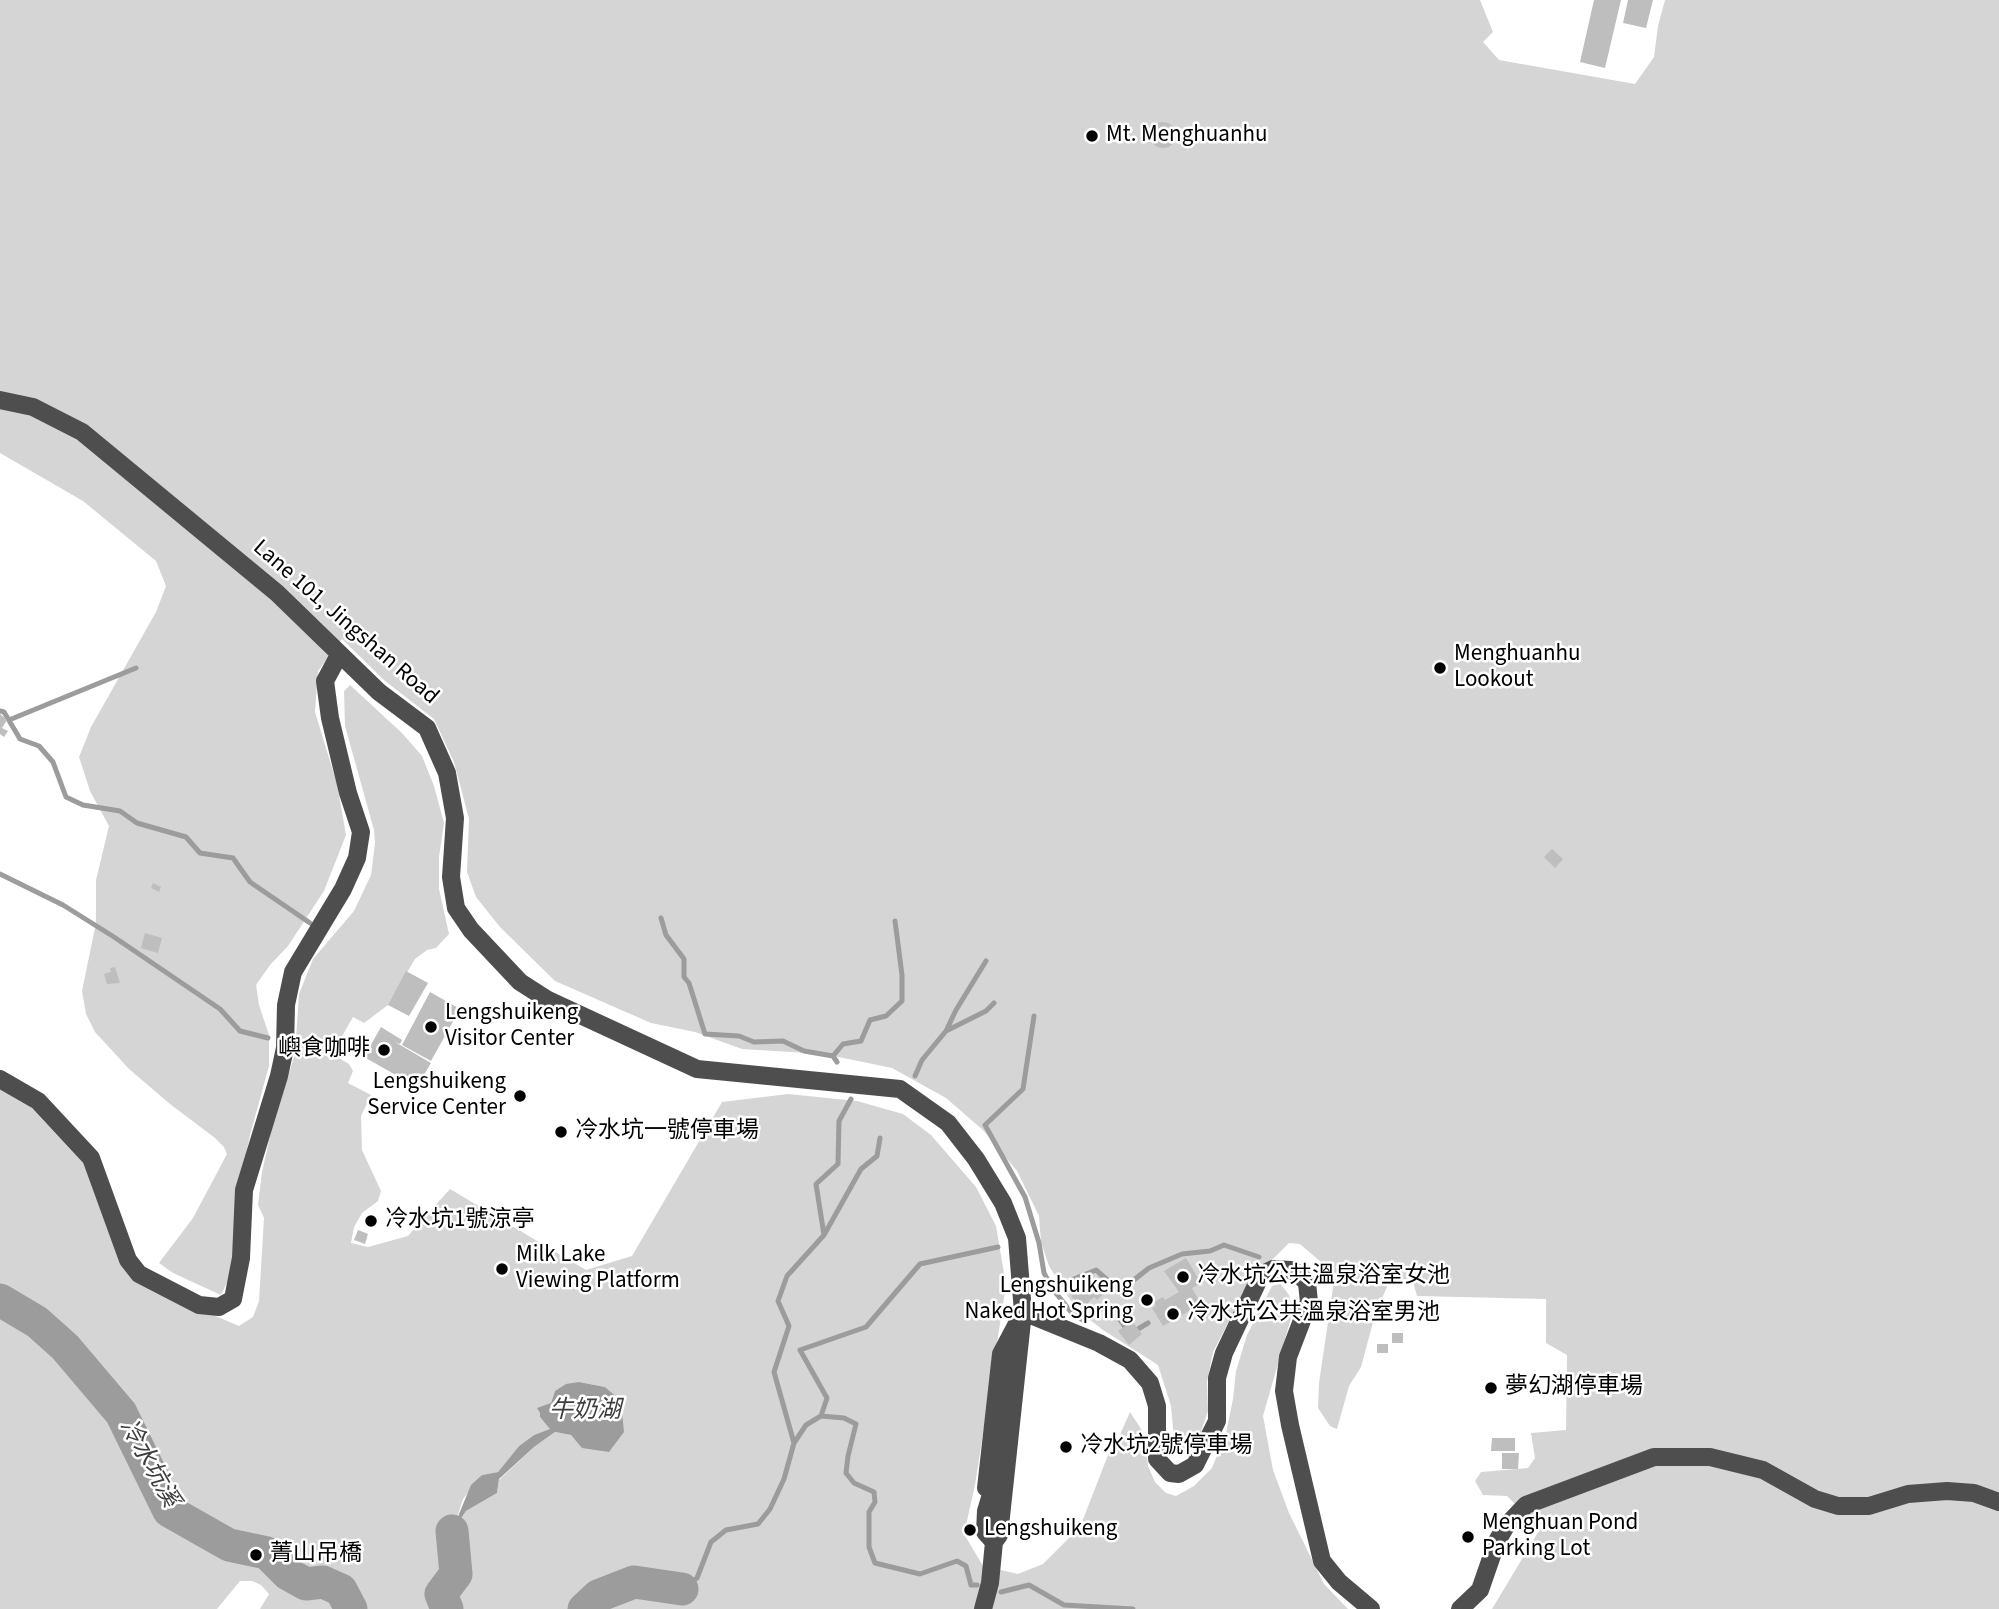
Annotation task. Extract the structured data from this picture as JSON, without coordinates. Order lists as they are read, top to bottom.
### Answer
{
  "streets": {
    "street": ["Lane 101, Jingshan Road"]
  },
  "water": ["牛奶湖", "冷水坑溪"],
  "places": [
    "Mt. Menghuanhu",
    "Menghuanhu Lookout",
    "Lengshuikeng Visitor Center",
    "嶼食咖啡",
    "Lengshuikeng Service Center",
    "冷水坑一號停車場",
    "冷水坑1號涼亭",
    "Milk Lake Viewing Platform",
    "冷水坑公共溫泉浴室女池",
    "Lengshuikeng Naked Hot Spring",
    "冷水坑公共溫泉浴室男池",
    "夢幻湖停車場",
    "冷水坑2號停車場",
    "Lengshuikeng",
    "Menghuan Pond Parking Lot",
    "菁山吊橋"
  ]
}
